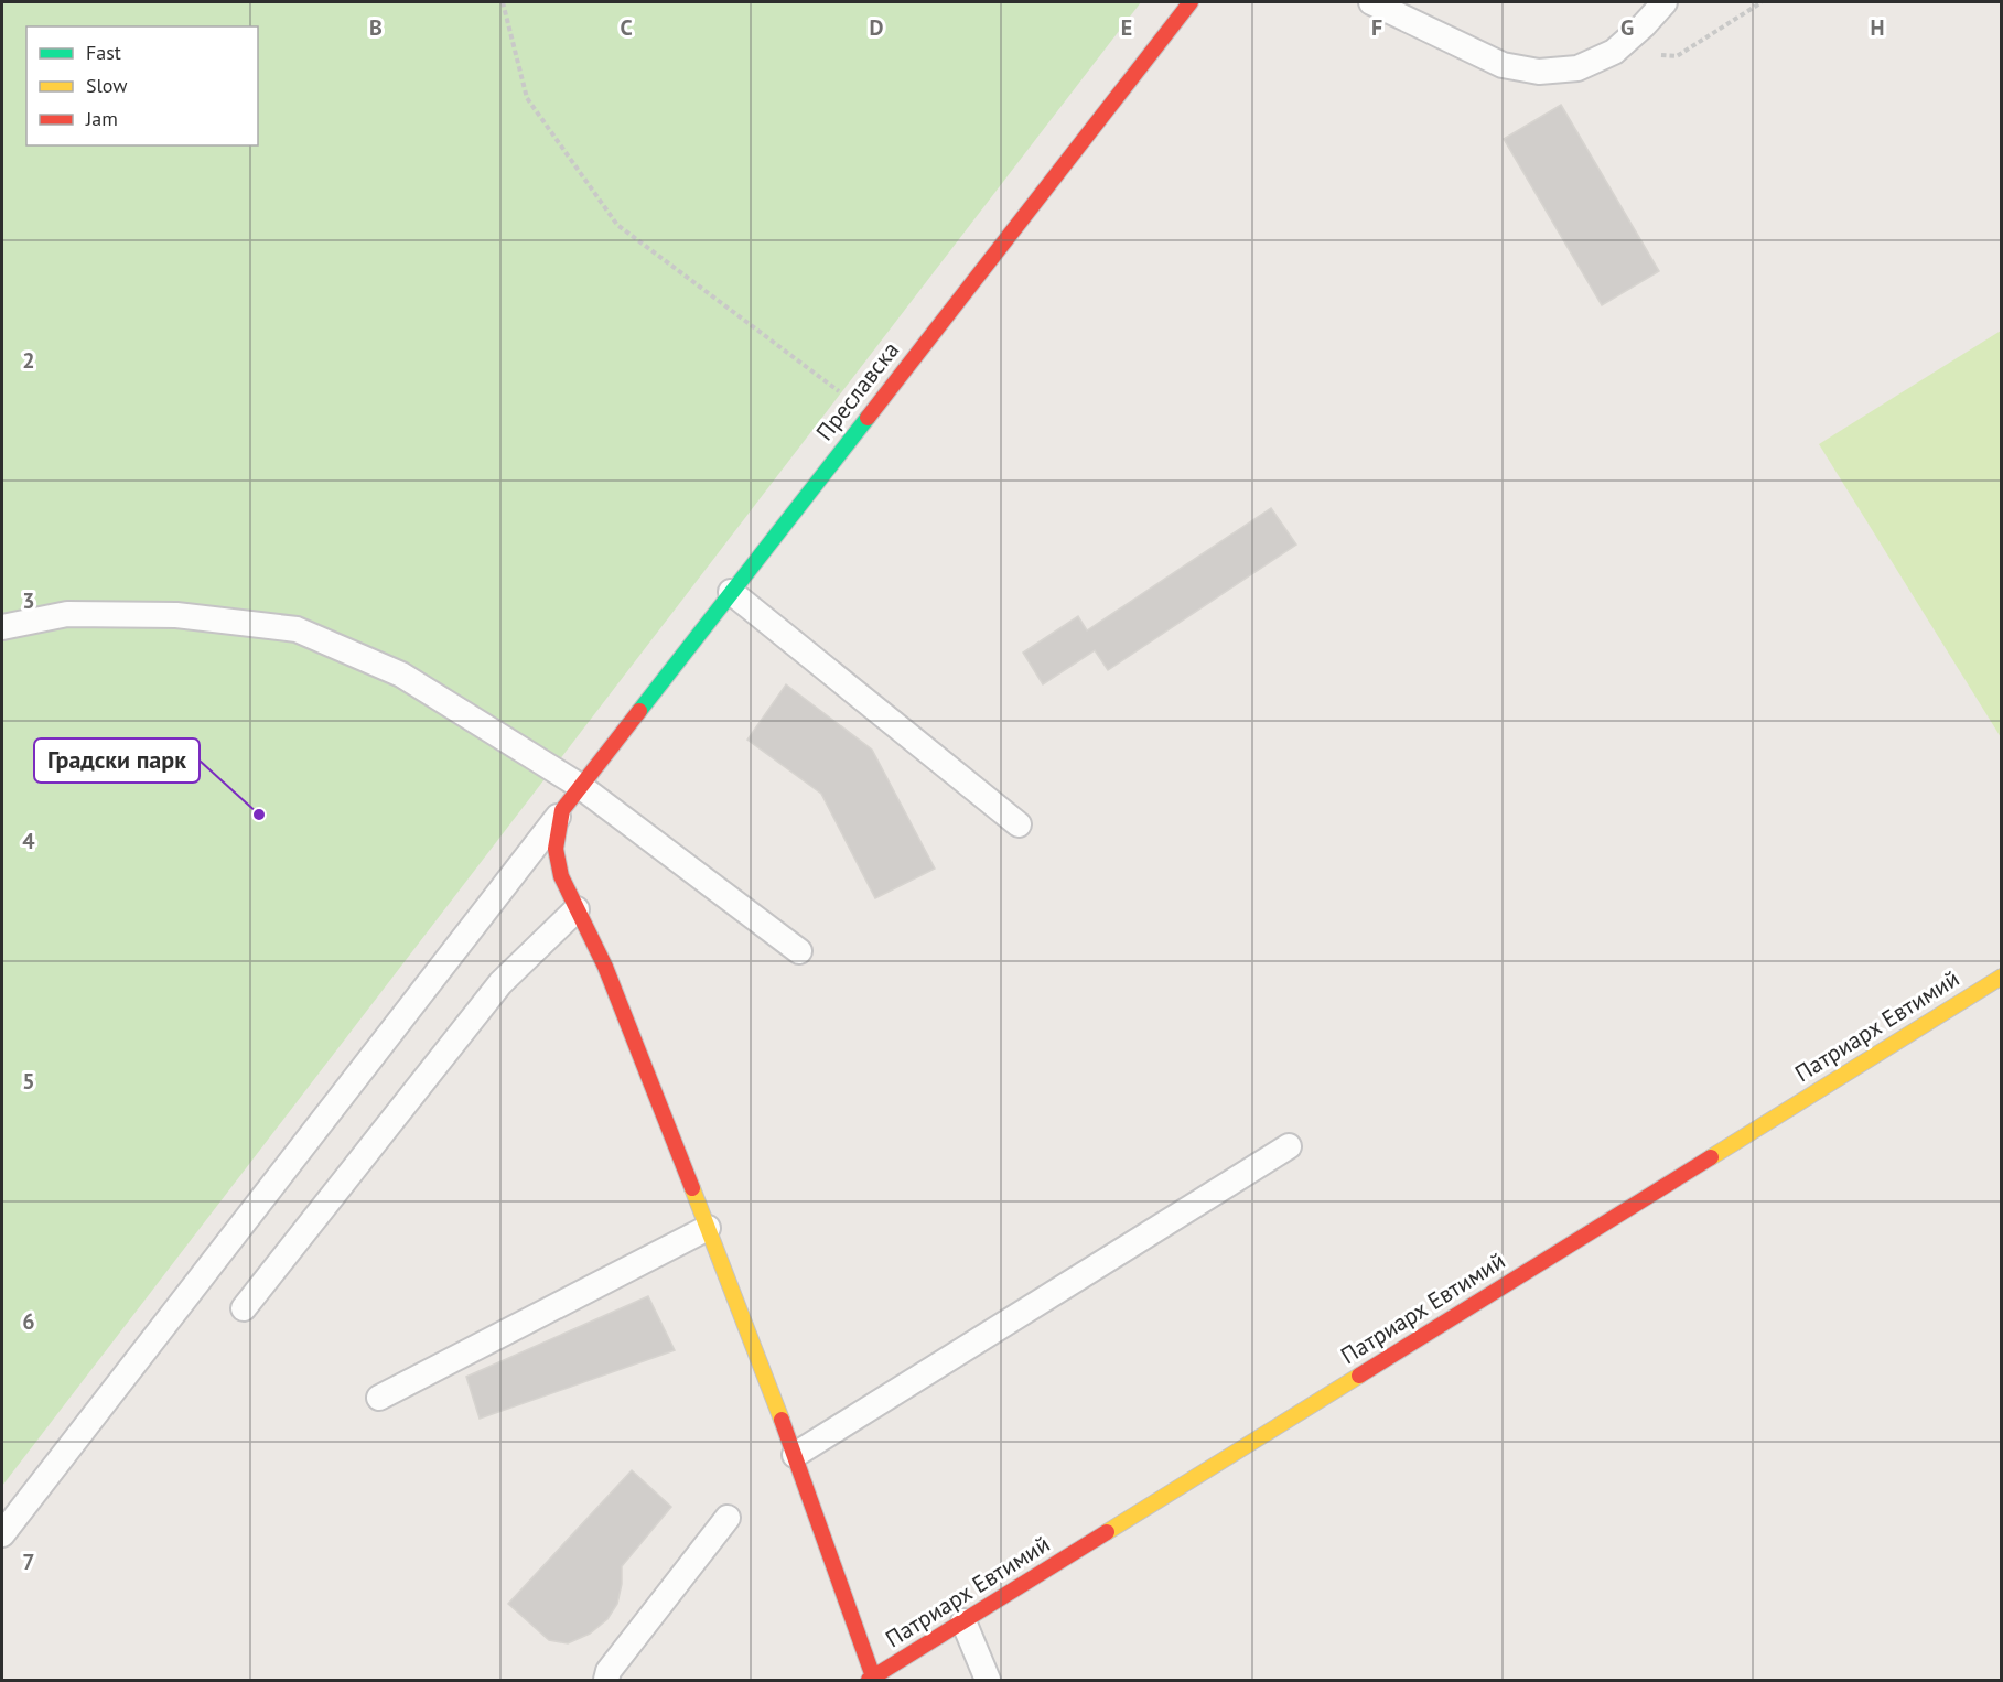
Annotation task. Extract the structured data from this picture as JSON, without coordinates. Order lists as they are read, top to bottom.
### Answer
{
  "streets": {
    "street": ["Преславска", "Патриарх Евтимий"]
  },
  "places": ["Градски парк"],
  "legend": ["Fast", "Slow", "Jam"],
  "grid": {
    "columns": [
      "B",
      "C",
      "D",
      "E",
      "F",
      "G",
      "H"
    ],
    "rows": [
      "2",
      "3",
      "4",
      "5",
      "6",
      "7"
    ]
  }
}
